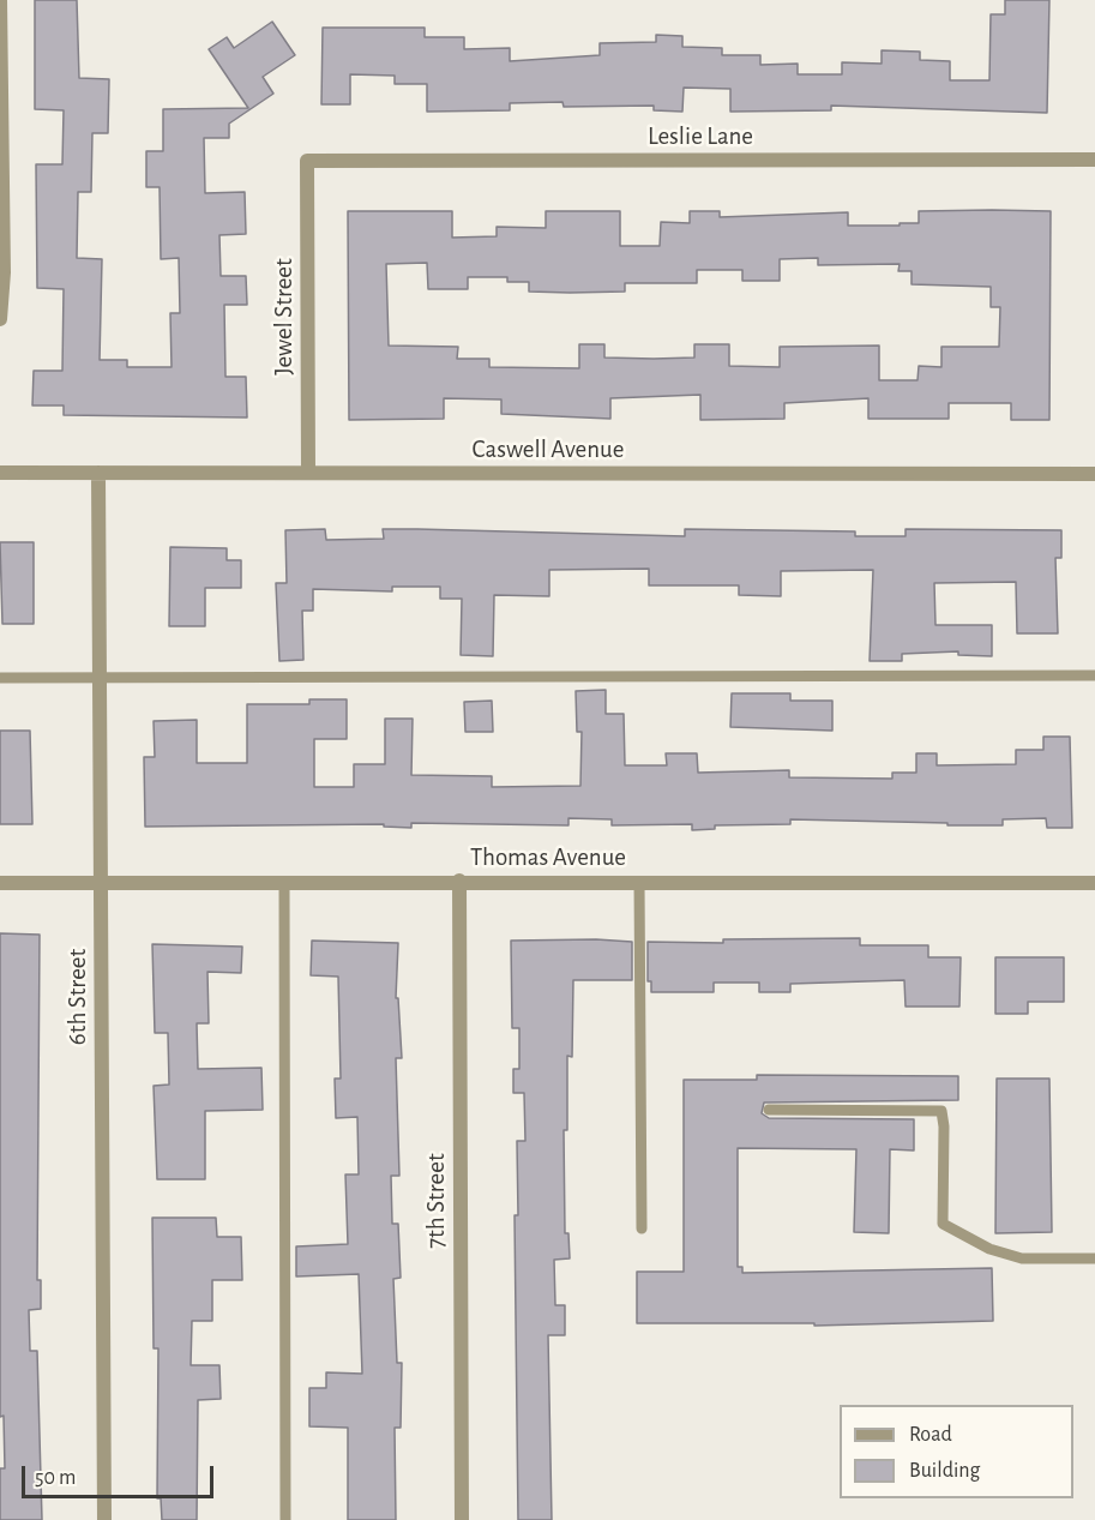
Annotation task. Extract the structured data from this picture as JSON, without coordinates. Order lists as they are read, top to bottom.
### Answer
{
  "streets": {
    "street": [
      "Leslie Lane",
      "Jewel Street",
      "Caswell Avenue",
      "Thomas Avenue",
      "6th Street",
      "7th Street"
    ]
  },
  "crossings": [
    ["Leslie Lane", "Jewel Street"],
    ["Jewel Street", "Caswell Avenue"],
    ["Caswell Avenue", "6th Street"],
    ["Thomas Avenue", "6th Street"],
    ["Thomas Avenue", "7th Street"]
  ],
  "legend": ["Road", "Building"],
  "scale_bar": "50 m"
}
